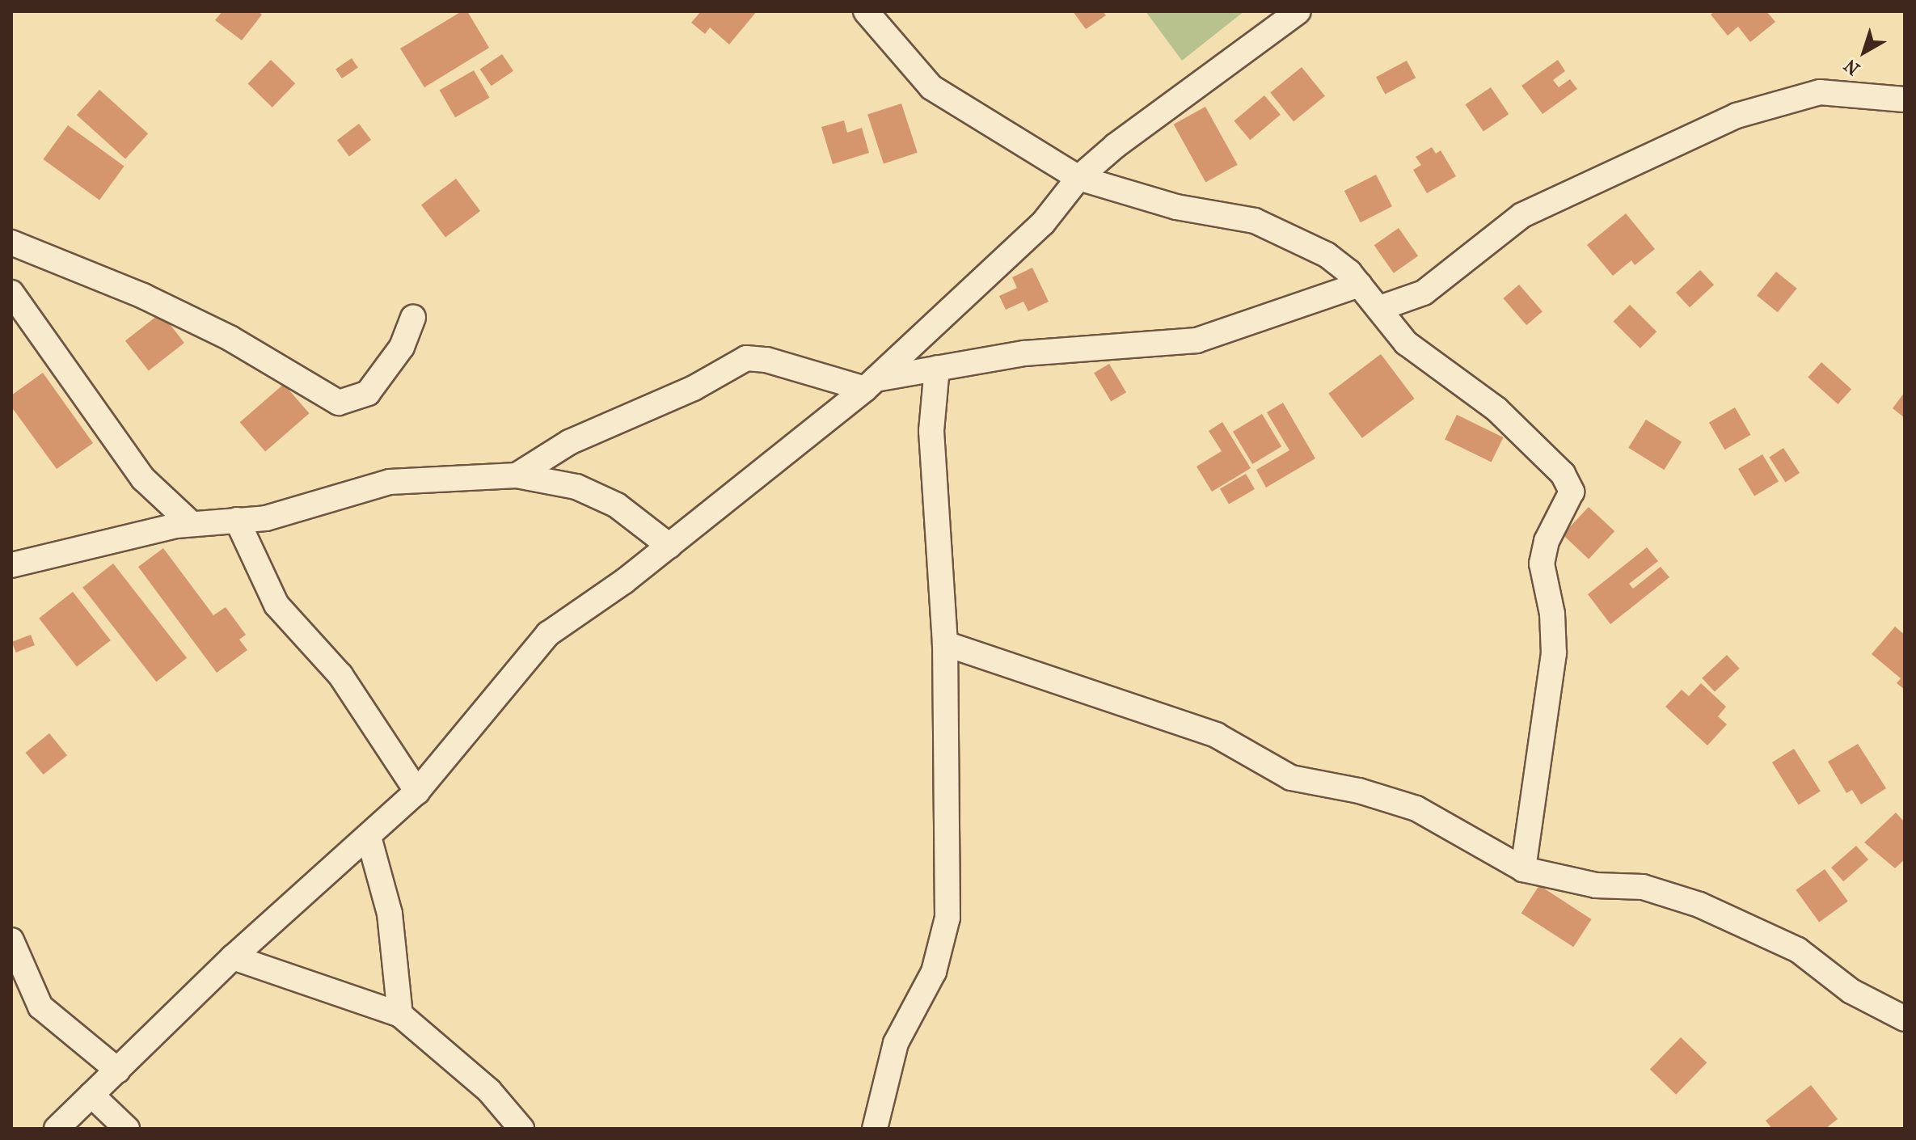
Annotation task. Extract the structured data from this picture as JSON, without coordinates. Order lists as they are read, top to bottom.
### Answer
{
  "north": "bottom left"
}
